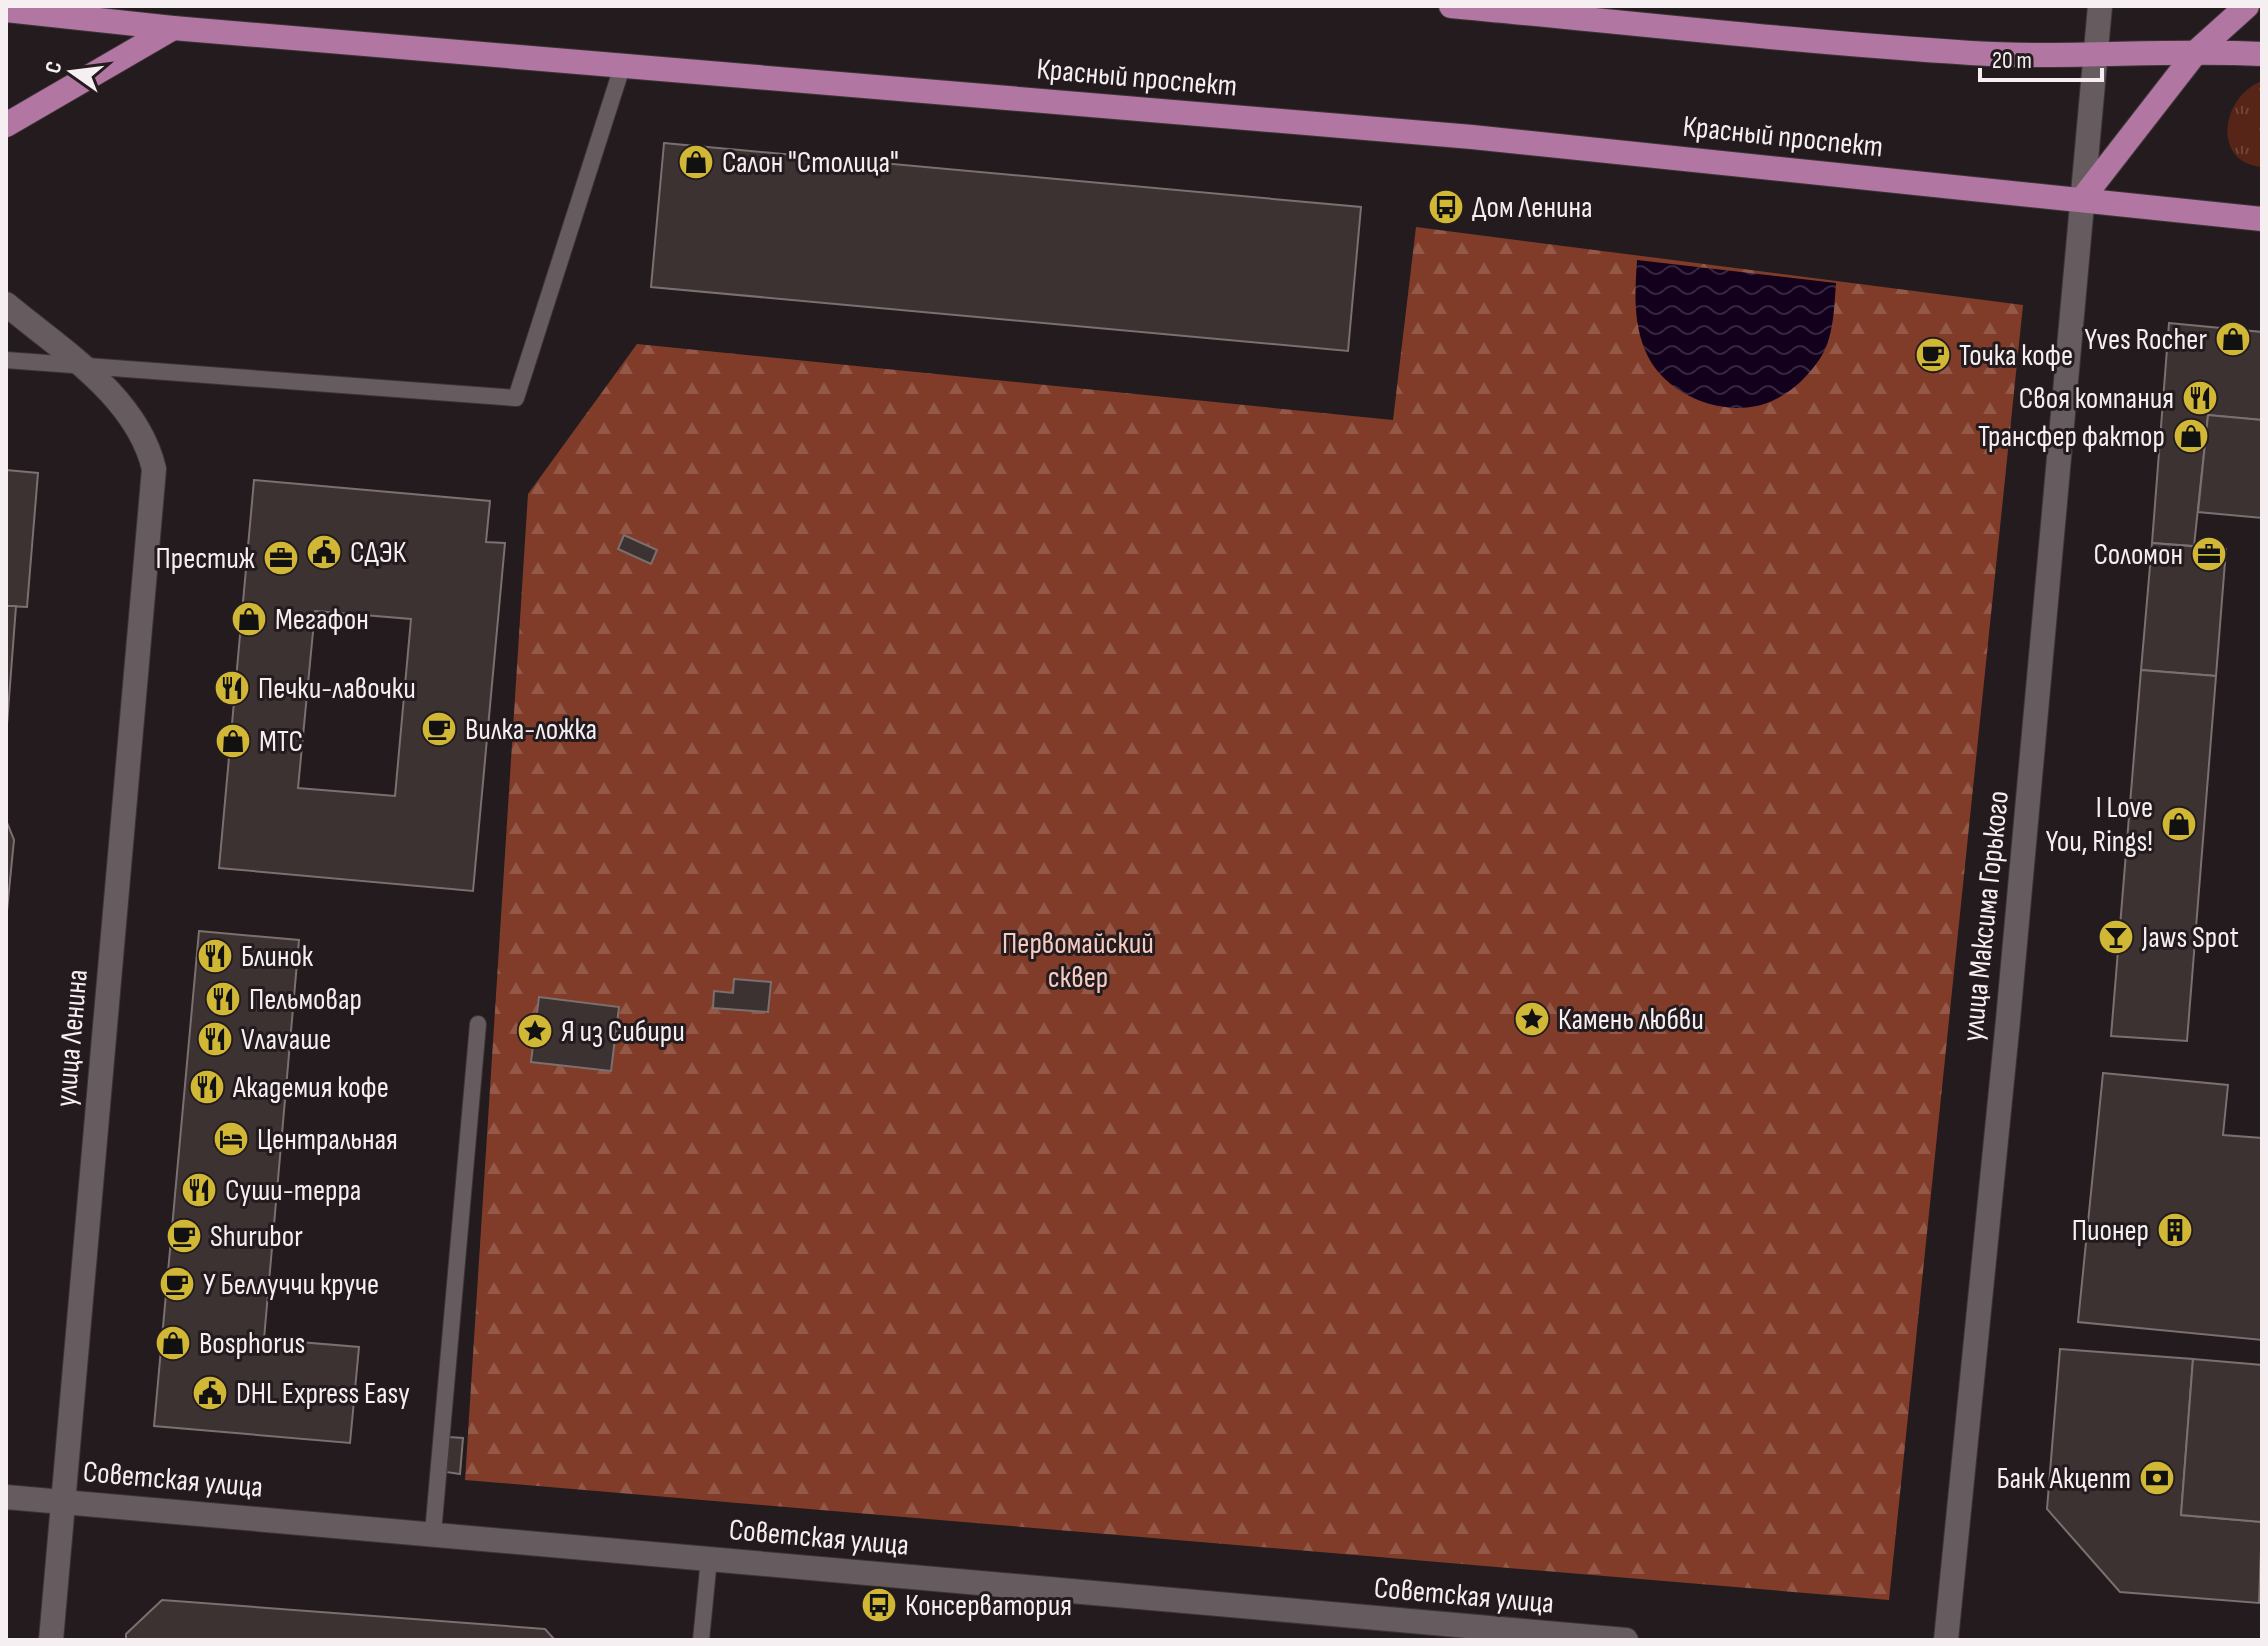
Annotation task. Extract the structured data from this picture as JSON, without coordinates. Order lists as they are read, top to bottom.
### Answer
{
  "streets": {
    "main road": ["Красный проспект"],
    "street": ["улица Максима Горького", "улица Ленина", "Советская улица"]
  },
  "crossings": [
    ["Красный проспект", "улица Максима Горького"],
    ["улица Ленина", "Советская улица"]
  ],
  "parks": ["Первомайский сквер"],
  "places": {
    "shop": [
      "Салон \"Столица\"",
      "Yves Rocher",
      "Трансфер фактор",
      "Мегафон",
      "МТС",
      "I Love You, Rings!",
      "Bosphorus"
    ],
    "bus stop": ["Дом Ленина", "Консерватория"],
    "cafe": [
      "Точка кофе",
      "Вилка-ложка",
      "Shurubor",
      "У Беллуччи круче"
    ],
    "restaurant": [
      "Своя компания",
      "Печки-лавочки",
      "Блинок",
      "Пельмовар",
      "Vлаvаше",
      "Академия кофе",
      "Суши-терра"
    ],
    "public building": ["СДЭК", "DHL Express Easy"],
    "office": ["Соломон", "Престиж"],
    "bar": ["Jaws Spot"],
    "place": ["Камень любви", "Я из Сибири"],
    "hotel": ["Центральная"],
    "building": ["Пионер"],
    "bank": ["Банк Акцепт"]
  },
  "scale_bar": "20 m",
  "north": "left"
}
